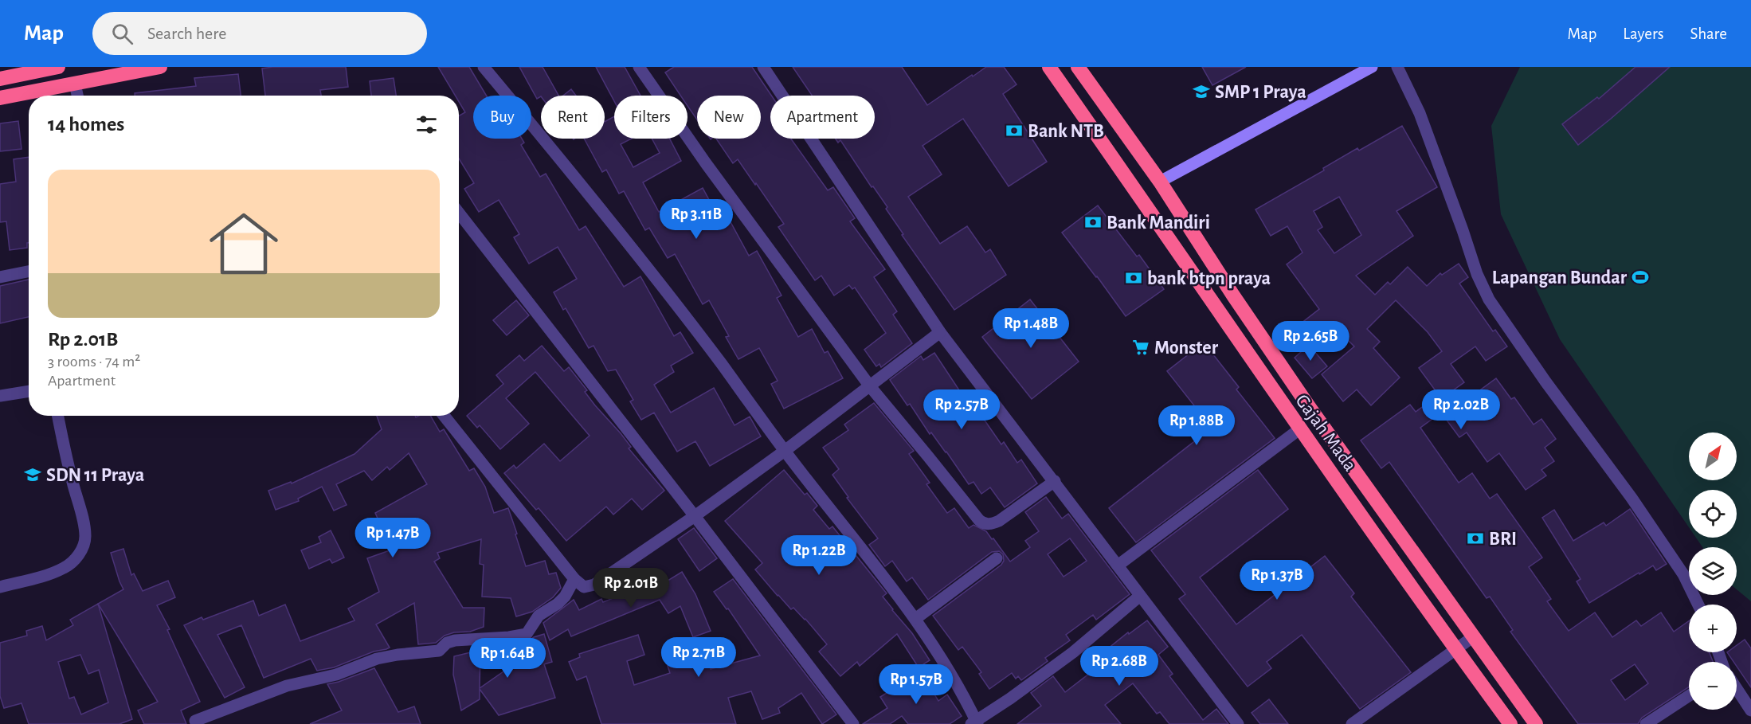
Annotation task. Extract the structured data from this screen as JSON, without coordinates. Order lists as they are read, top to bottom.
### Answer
{
  "streets": {
    "highway": ["Gajah Mada"]
  },
  "places": {
    "school or university": ["SMP 1 Praya", "SDN 11 Praya"],
    "bank": [
      "Bank NTB",
      "Bank Mandiri",
      "bank btpn praya",
      "BRI"
    ],
    "sports": ["Lapangan Bundar"],
    "supermarket": ["Monster"]
  },
  "north": "top right",
  "page": {
    "header": "Map",
    "search": "Search here",
    "nav": ["Map", "Layers", "Share"],
    "chip": [
      "Buy",
      "Rent",
      "Filters",
      "New",
      "Apartment"
    ],
    "heading": "14 homes",
    "list": [
      {
        "name": "Rp 2.01B",
        "note": "3 rooms · 74 m² · Apartment"
      }
    ],
    "price": [
      "Rp 3.11B",
      "Rp 1.48B",
      "Rp 2.65B",
      "Rp 2.57B",
      "Rp 2.02B",
      "Rp 1.88B",
      "Rp 1.47B",
      "Rp 1.22B",
      "Rp 1.37B",
      "Rp 2.01B",
      "Rp 2.71B",
      "Rp 1.64B",
      "Rp 2.68B",
      "Rp 1.57B"
    ],
    "map_buttons": ["+", "−"]
  }
}
